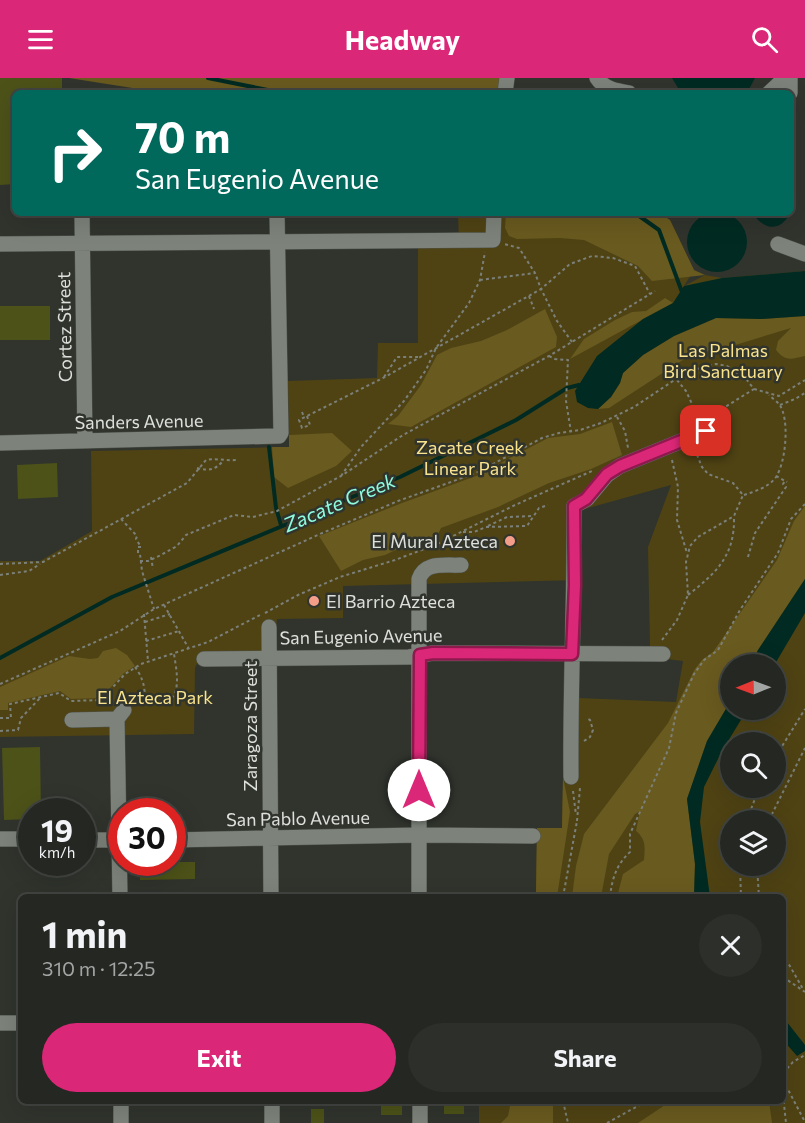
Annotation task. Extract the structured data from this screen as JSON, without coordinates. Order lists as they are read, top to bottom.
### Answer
{
  "streets": {
    "street": [
      "Cortez Street",
      "Sanders Avenue",
      "San Eugenio Avenue",
      "Zaragoza Street",
      "San Pablo Avenue"
    ]
  },
  "crossings": [
    ["Cortez Street", "Sanders Avenue"],
    ["San Eugenio Avenue", "Zaragoza Street"],
    ["Zaragoza Street", "San Pablo Avenue"]
  ],
  "water": ["Zacate Creek"],
  "parks": ["Las Palmas Bird Sanctuary", "Zacate Creek Linear Park", "El Azteca Park"],
  "places": ["El Mural Azteca", "El Barrio Azteca"],
  "north": "left",
  "page": {
    "header": "Headway",
    "turn": ["70 m", "San Eugenio Avenue"],
    "speed": "19 km/h",
    "limit": "30",
    "heading": ["1 min", "310 m · 12:25"],
    "buttons": ["Exit", "Share"]
  }
}
